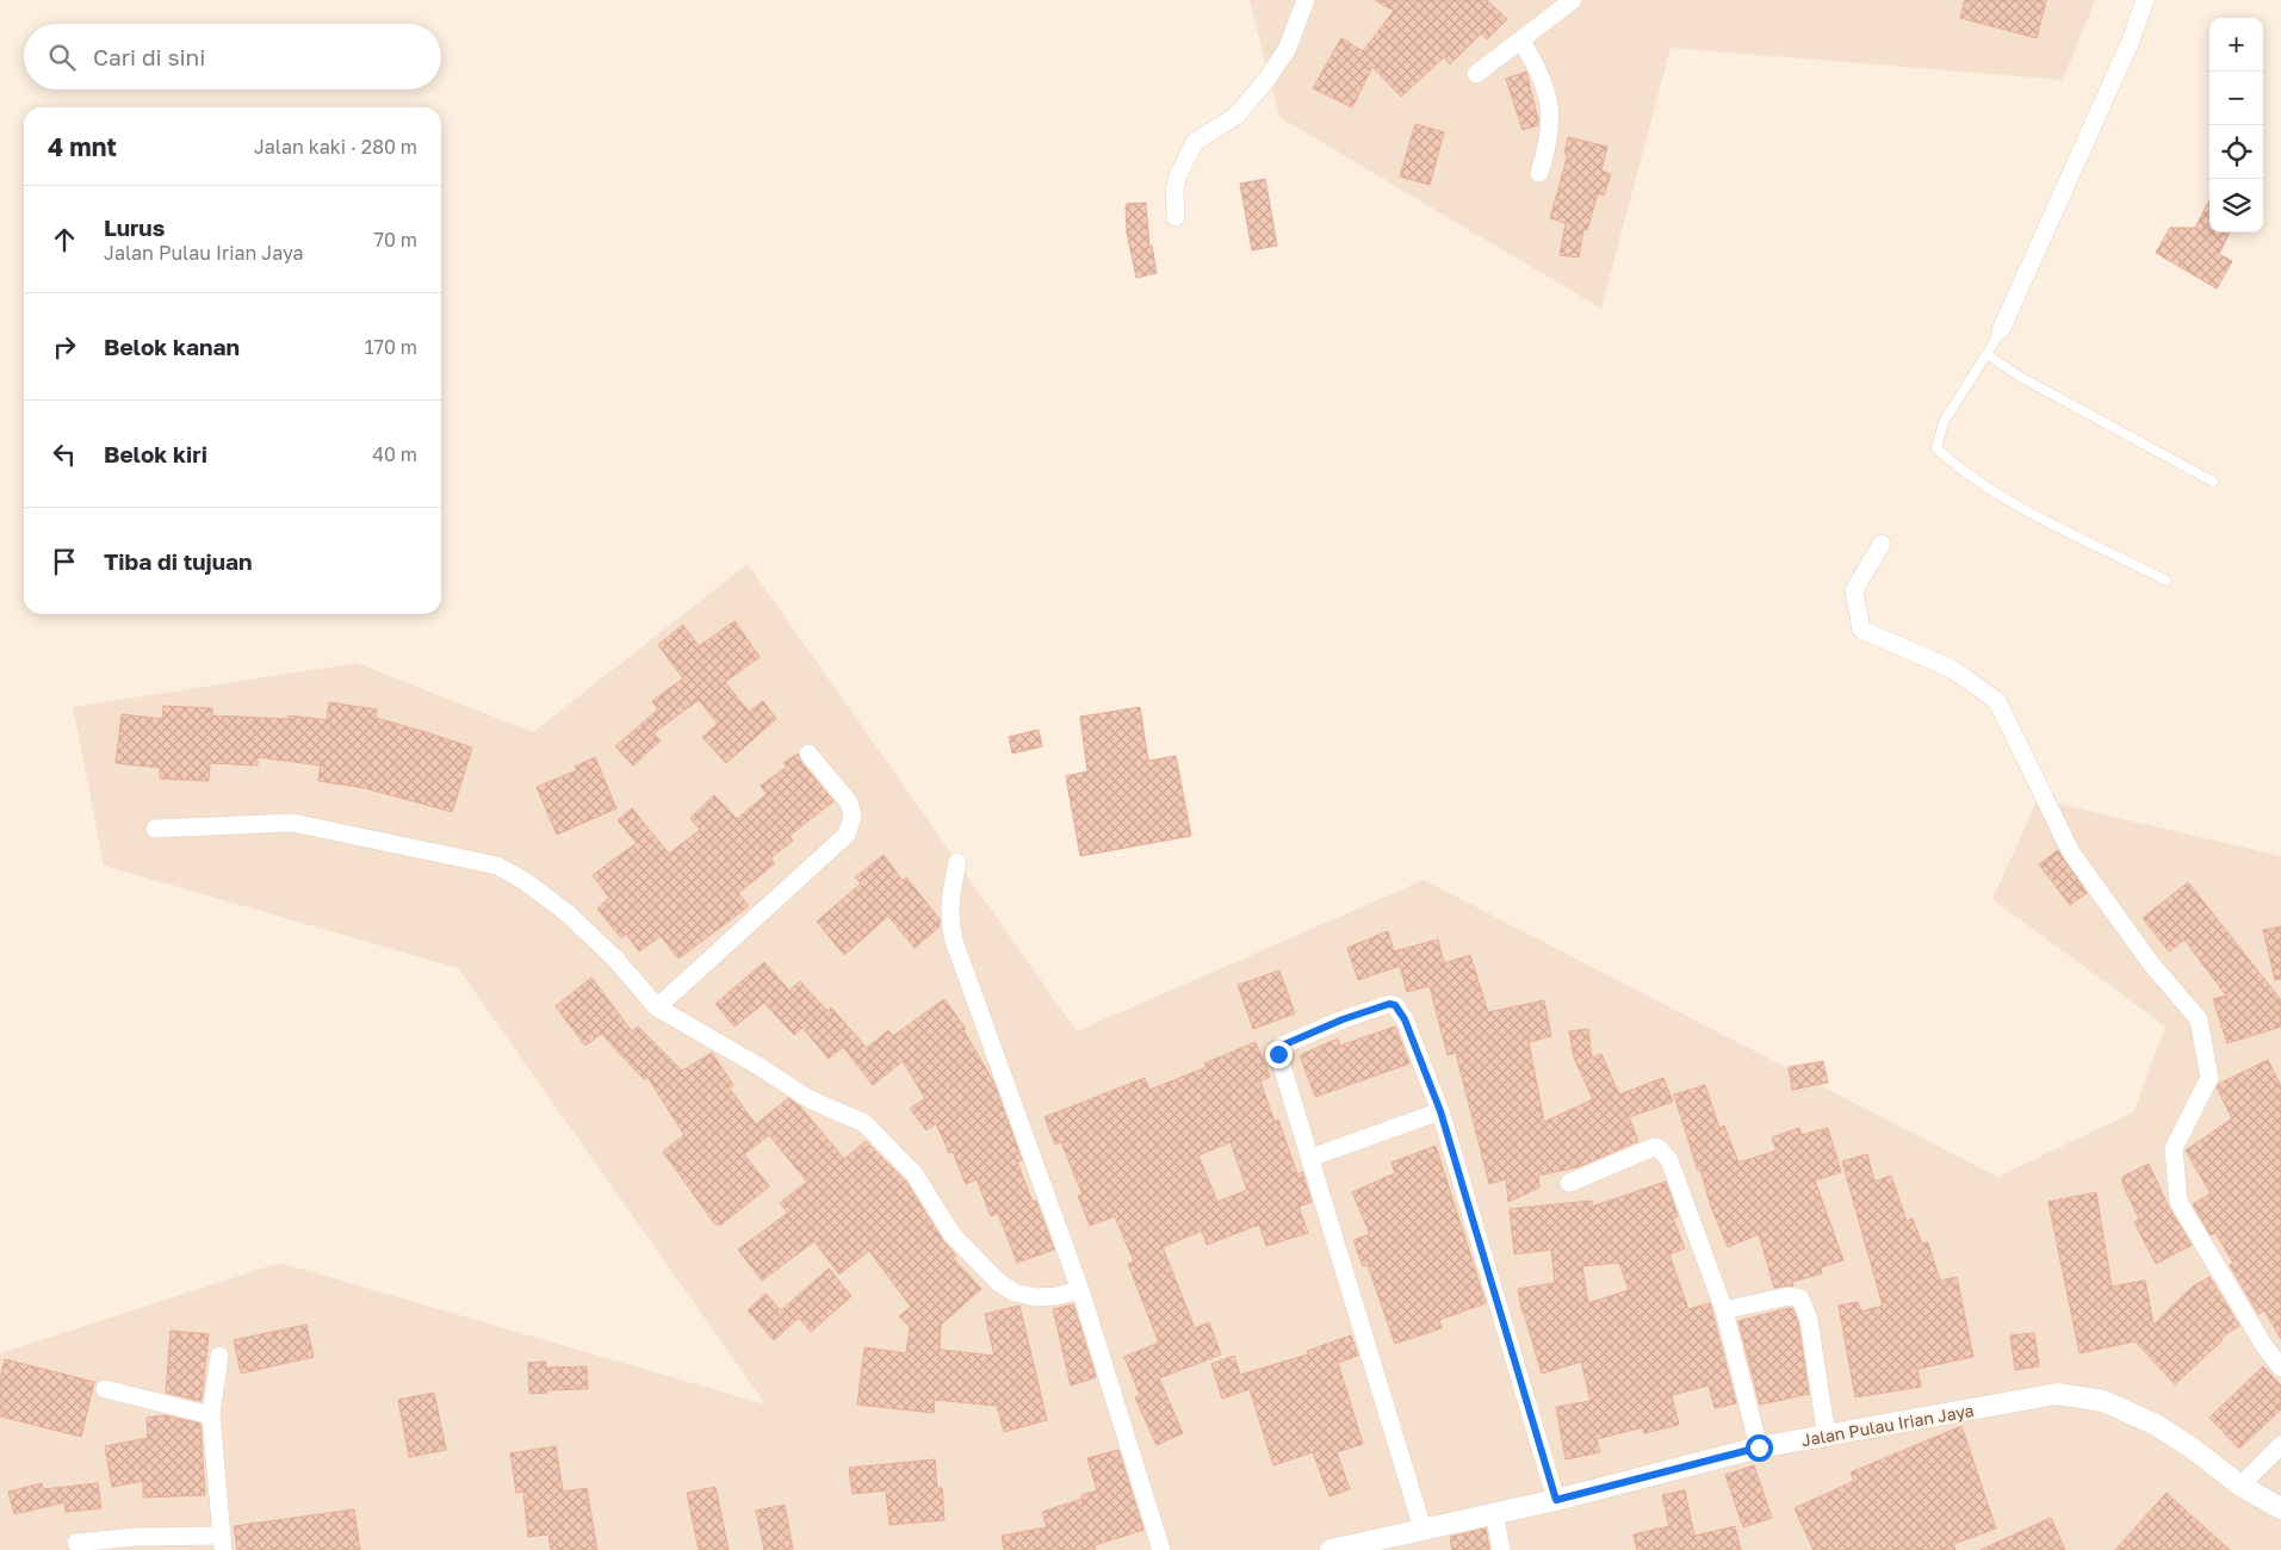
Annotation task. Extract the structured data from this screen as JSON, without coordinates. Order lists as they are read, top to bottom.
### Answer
{
  "streets": {
    "street": ["Jalan Pulau Irian Jaya"]
  },
  "page": {
    "map_buttons": ["+", "−"],
    "search": "Cari di sini",
    "heading": ["4 mnt", "Jalan kaki · 280 m"],
    "list": [
      ["Lurus", "Jalan Pulau Irian Jaya", "70 m"],
      ["Belok kanan", "170 m"],
      ["Belok kiri", "40 m"],
      "Tiba di tujuan"
    ]
  }
}
